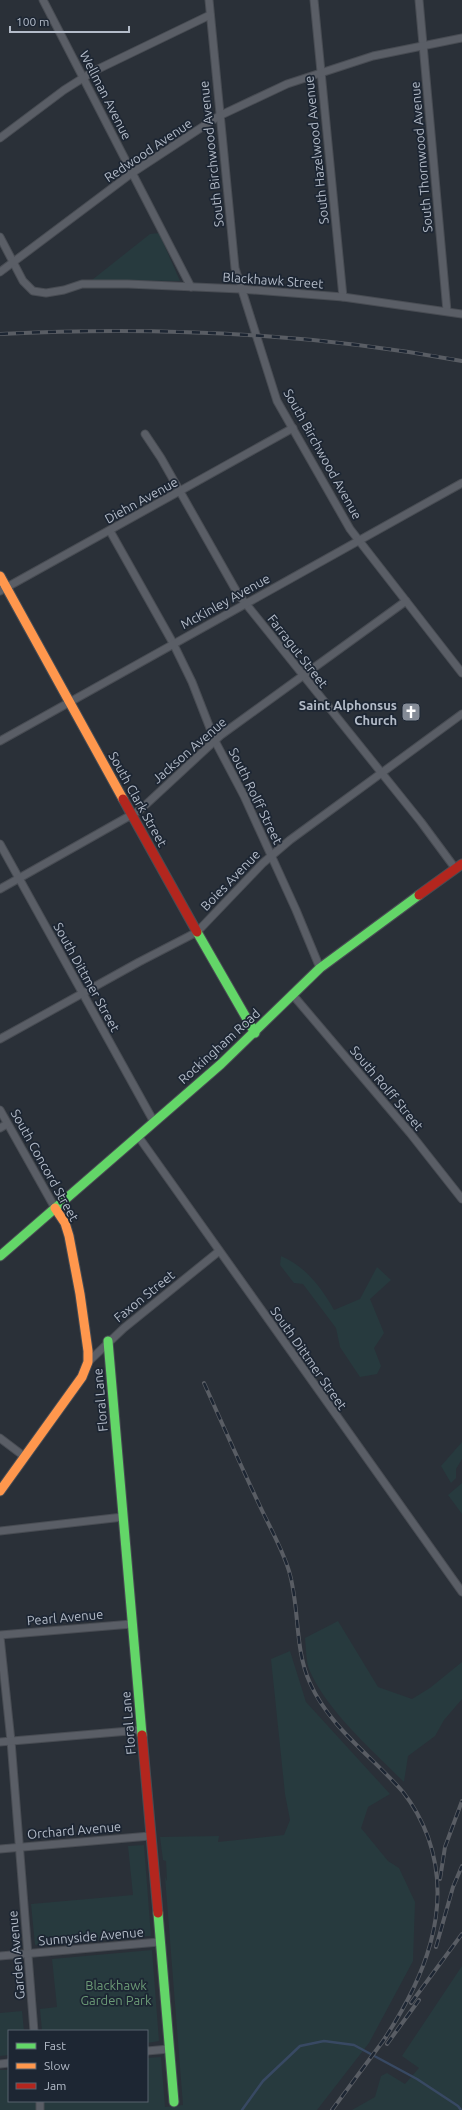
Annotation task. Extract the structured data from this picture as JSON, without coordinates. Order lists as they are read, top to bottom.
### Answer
{
  "streets": {
    "street": [
      "Wellman Avenue",
      "Redwood Avenue",
      "South Hazelwood Avenue",
      "South Birchwood Avenue",
      "South Thornwood Avenue",
      "Blackhawk Street",
      "Diehn Avenue",
      "McKinley Avenue",
      "Farragut Street",
      "Jackson Avenue",
      "South Rolff Street",
      "South Clark Street",
      "Boies Avenue",
      "South Dittmer Street",
      "Rockingham Road",
      "South Concord Street",
      "Faxon Street",
      "Floral Lane",
      "Pearl Avenue",
      "Orchard Avenue",
      "Sunnyside Avenue",
      "Garden Avenue"
    ]
  },
  "crossings": [
    ["Wellman Avenue", "Redwood Avenue"],
    ["Wellman Avenue", "Blackhawk Street"],
    ["Redwood Avenue", "South Hazelwood Avenue"],
    ["Redwood Avenue", "South Birchwood Avenue"],
    ["Redwood Avenue", "South Thornwood Avenue"],
    ["Redwood Avenue", "Blackhawk Street"],
    ["South Hazelwood Avenue", "Blackhawk Street"],
    ["South Birchwood Avenue", "Blackhawk Street"],
    ["South Birchwood Avenue", "Diehn Avenue"],
    ["South Birchwood Avenue", "McKinley Avenue"],
    ["South Birchwood Avenue", "Jackson Avenue"],
    ["South Thornwood Avenue", "Blackhawk Street"],
    ["Diehn Avenue", "Farragut Street"],
    ["Diehn Avenue", "South Rolff Street"],
    ["Diehn Avenue", "South Clark Street"],
    ["McKinley Avenue", "Farragut Street"],
    ["McKinley Avenue", "South Rolff Street"],
    ["McKinley Avenue", "South Clark Street"],
    ["Farragut Street", "Jackson Avenue"],
    ["Farragut Street", "Boies Avenue"],
    ["Farragut Street", "Rockingham Road"],
    ["Jackson Avenue", "South Rolff Street"],
    ["Jackson Avenue", "South Clark Street"],
    ["Jackson Avenue", "South Dittmer Street"],
    ["South Rolff Street", "Boies Avenue"],
    ["South Rolff Street", "Rockingham Road"],
    ["South Clark Street", "Boies Avenue"],
    ["South Clark Street", "Rockingham Road"],
    ["Boies Avenue", "South Dittmer Street"],
    ["South Dittmer Street", "Rockingham Road"],
    ["South Dittmer Street", "Faxon Street"],
    ["Rockingham Road", "South Concord Street"],
    ["South Concord Street", "Faxon Street"],
    ["Faxon Street", "Floral Lane"],
    ["Floral Lane", "Pearl Avenue"],
    ["Floral Lane", "Orchard Avenue"],
    ["Floral Lane", "Sunnyside Avenue"],
    ["Pearl Avenue", "Garden Avenue"],
    ["Orchard Avenue", "Garden Avenue"],
    ["Sunnyside Avenue", "Garden Avenue"]
  ],
  "parks": ["Blackhawk Garden Park"],
  "places": {
    "church": ["Saint Alphonsus Church"]
  },
  "legend": ["Fast", "Slow", "Jam"],
  "scale_bar": "100 m"
}
